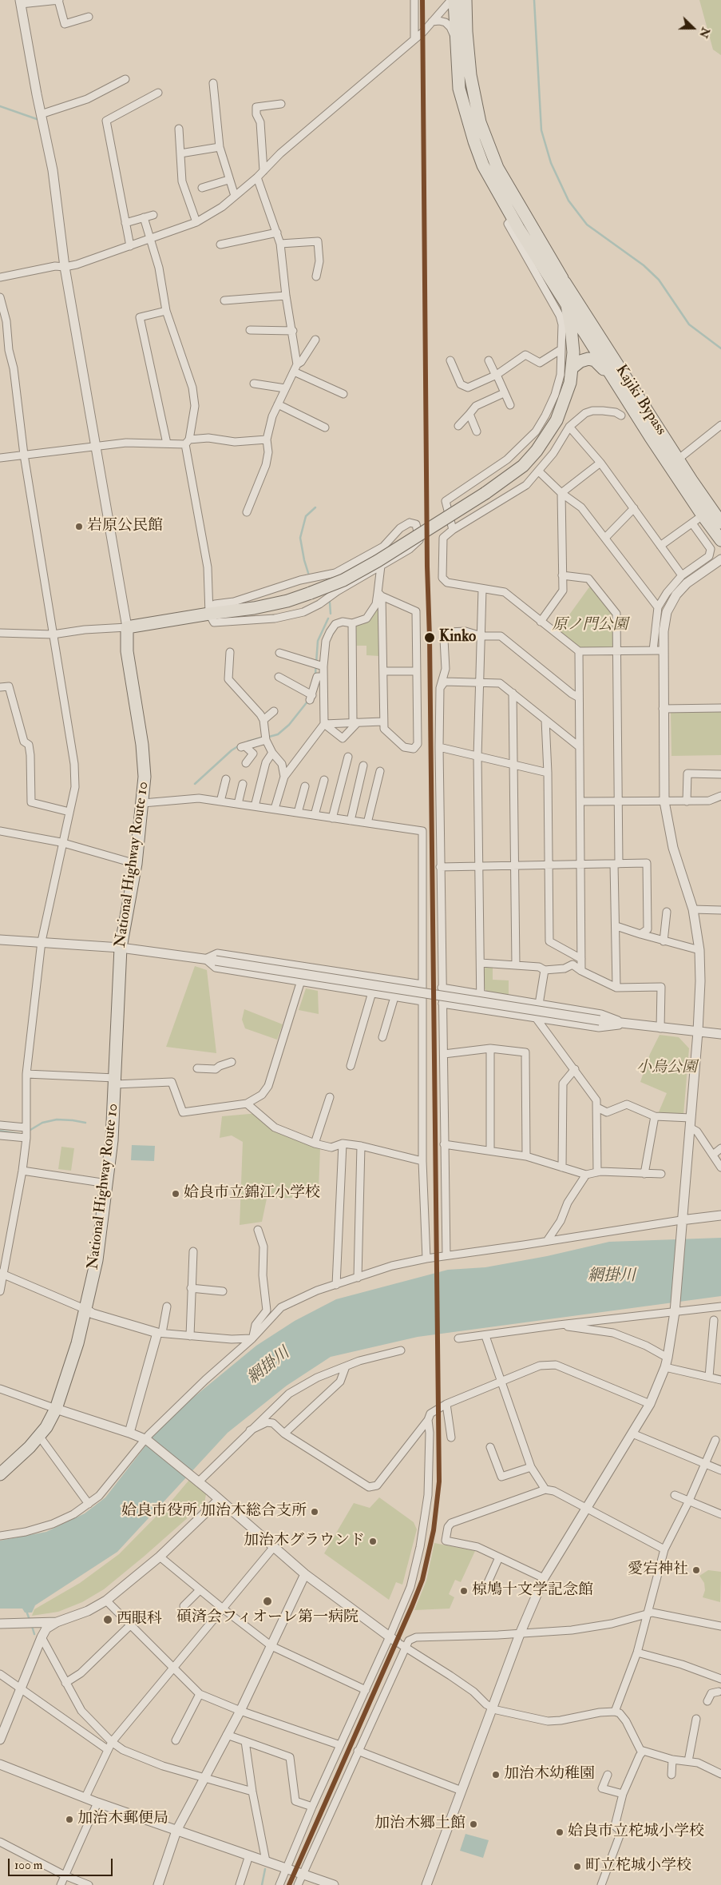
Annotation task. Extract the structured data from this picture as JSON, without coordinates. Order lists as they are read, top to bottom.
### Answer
{
  "streets": {
    "highway": ["Kajiki Bypass", "National Highway Route 10"]
  },
  "water": ["網掛川"],
  "parks": ["原ノ門公園", "小烏公園"],
  "places": [
    "岩原公民館",
    "Kinko",
    "姶良市立錦江小学校",
    "姶良市役所 加治木総合支所",
    "加治木グラウンド",
    "愛宕神社",
    "椋鳩十文学記念館",
    "碩済会フィオーレ第一病院",
    "西眼科",
    "加治木幼稚園",
    "加治木郵便局",
    "加治木郷土館",
    "姶良市立柁城小学校",
    "町立柁城小学校"
  ],
  "scale_bar": "100 m",
  "north": "right"
}
